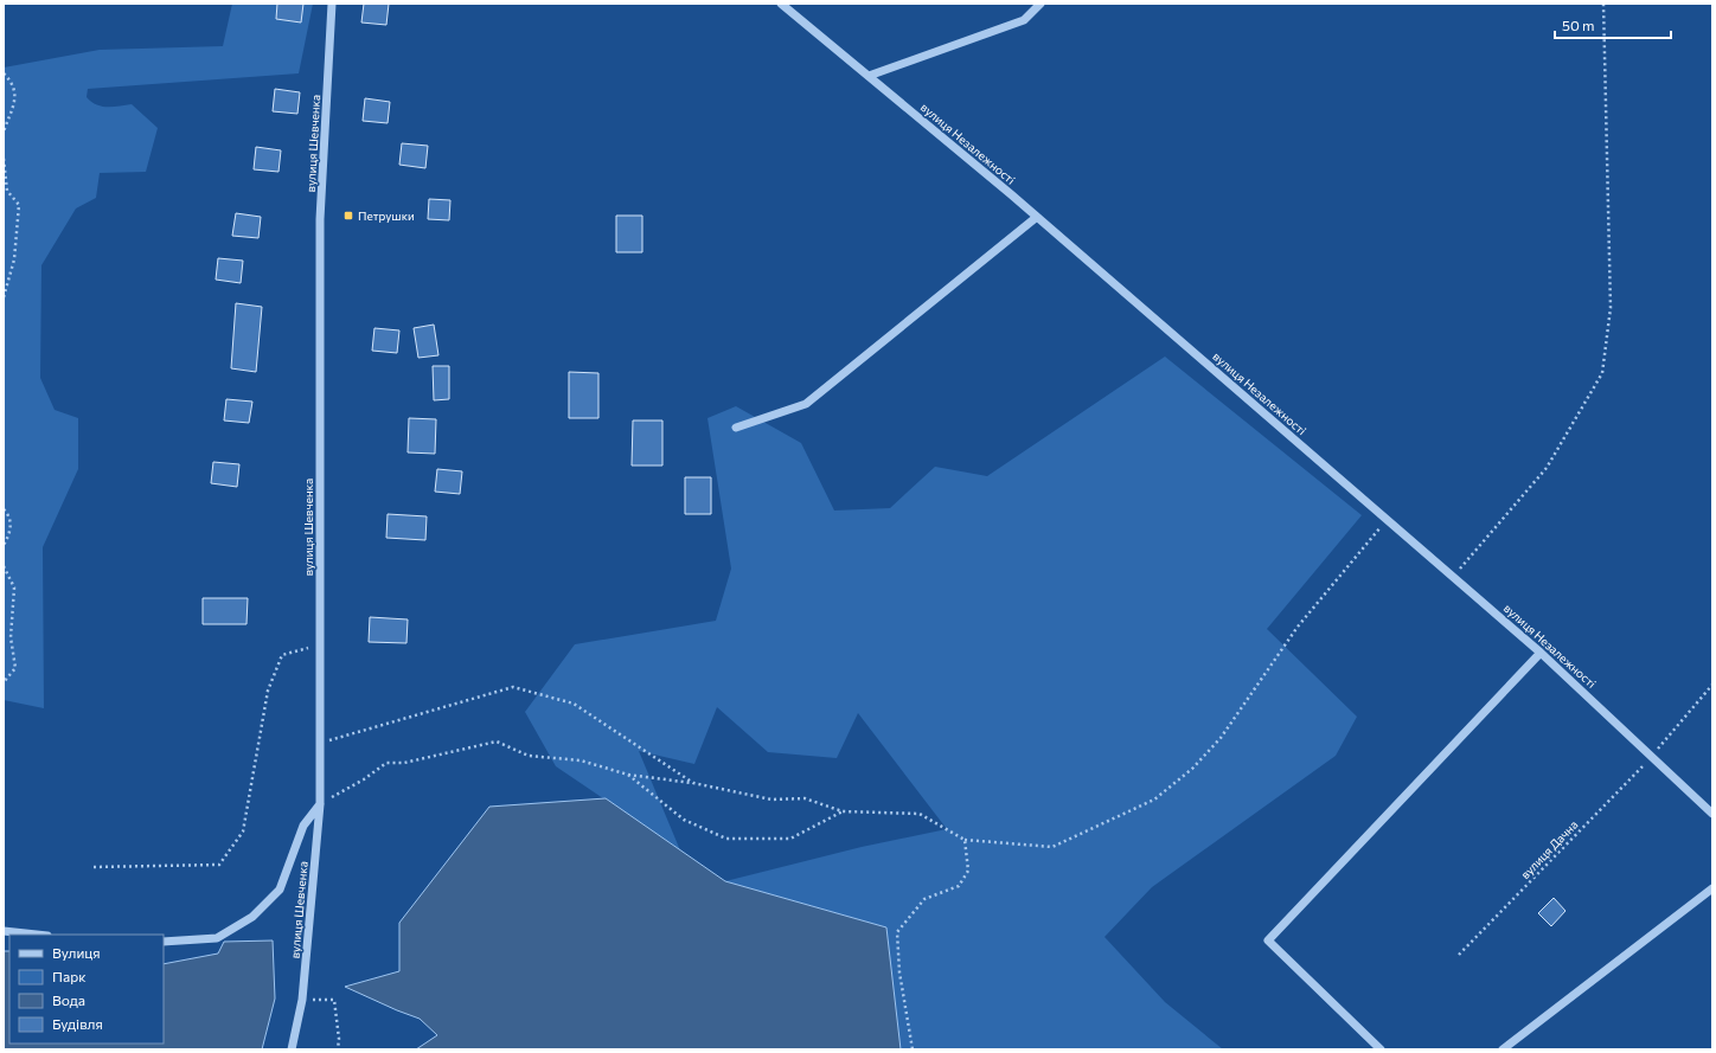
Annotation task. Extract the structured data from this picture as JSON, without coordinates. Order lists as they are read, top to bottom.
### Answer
{
  "streets": {
    "street": ["вулиця Шевченка", "вулиця Незалежності"],
    "path": ["вулиця Дачна"]
  },
  "crossings": [
    ["вулиця Незалежності", "вулиця Дачна"]
  ],
  "places": {
    "transit": ["Петрушки"]
  },
  "legend": [
    "Вулиця",
    "Парк",
    "Вода",
    "Будівля"
  ],
  "scale_bar": "50 m"
}
